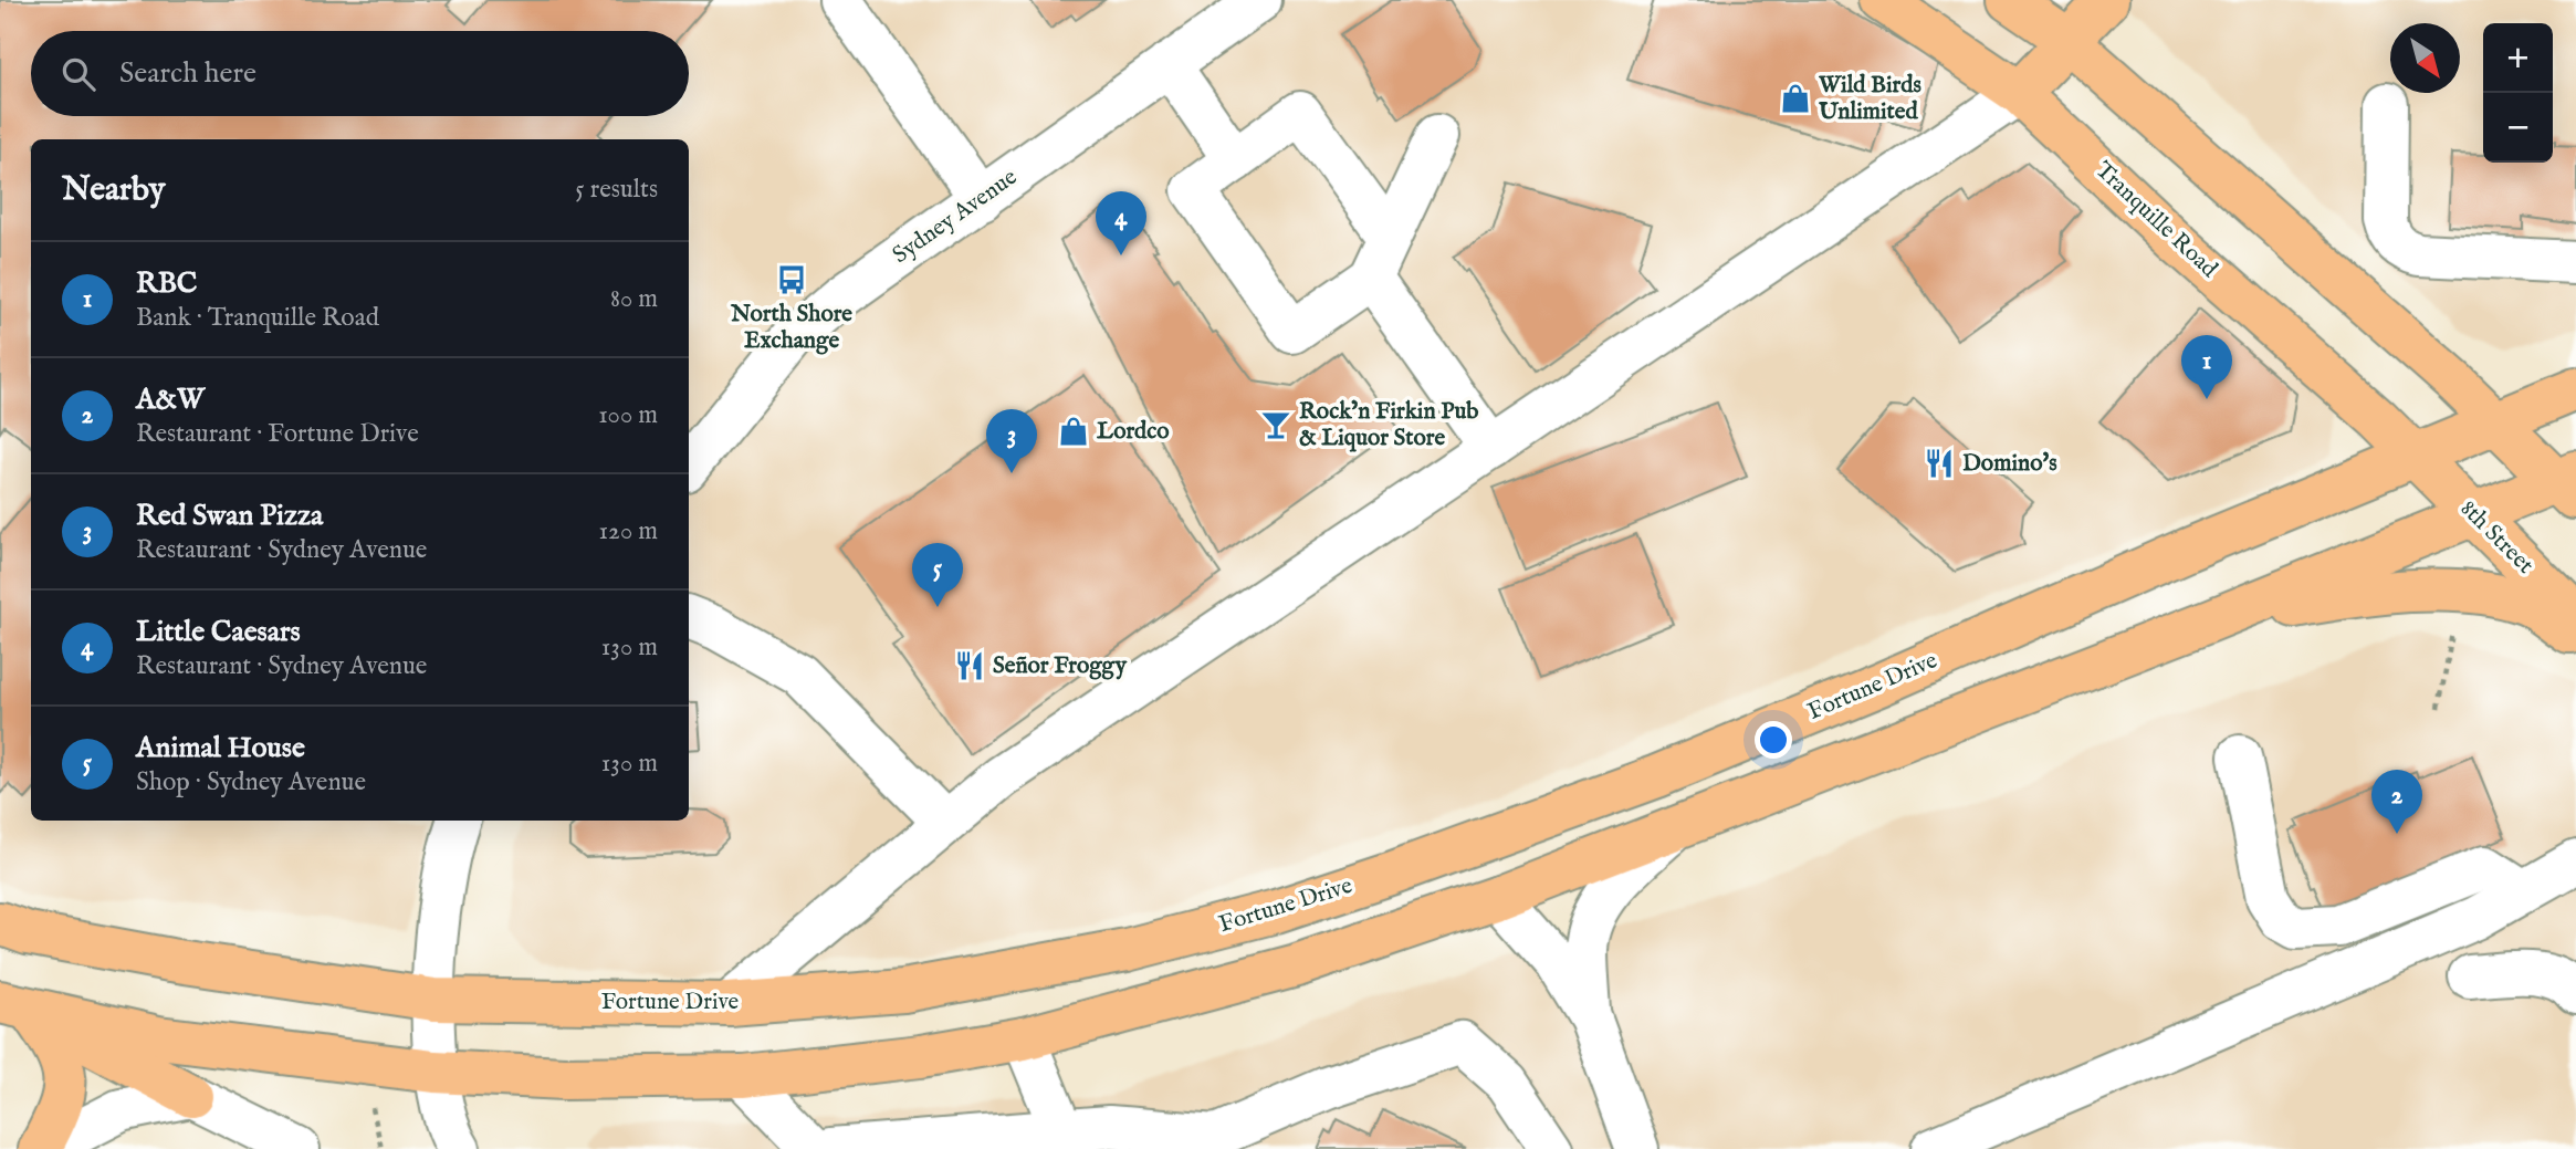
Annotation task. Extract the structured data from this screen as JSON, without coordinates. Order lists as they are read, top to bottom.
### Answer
{
  "streets": {
    "main road": ["Tranquille Road", "8th Street", "Fortune Drive"],
    "street": ["Sydney Avenue"]
  },
  "crossings": [
    ["Tranquille Road", "8th Street"],
    ["Tranquille Road", "Fortune Drive"],
    ["8th Street", "Fortune Drive"]
  ],
  "places": {
    "shop": ["Wild Birds Unlimited", "Lordco"],
    "bus stop": ["North Shore Exchange"],
    "bar": ["Rock’n Firkin Pub & Liquor Store"],
    "restaurant": ["Domino's", "Señor Froggy"]
  },
  "north": "bottom right",
  "page": {
    "map_buttons": ["+", "−"],
    "search": "Search here",
    "heading": ["Nearby", "5 results"],
    "pins": [
      "4",
      "1",
      "3",
      "5",
      "2"
    ],
    "list": [
      {
        "mark": "1",
        "name": "RBC",
        "note": "Bank · Tranquille Road",
        "value": "80 m"
      },
      {
        "mark": "2",
        "name": "A&W",
        "note": "Restaurant · Fortune Drive",
        "value": "100 m"
      },
      {
        "mark": "3",
        "name": "Red Swan Pizza",
        "note": "Restaurant · Sydney Avenue",
        "value": "120 m"
      },
      {
        "mark": "4",
        "name": "Little Caesars",
        "note": "Restaurant · Sydney Avenue",
        "value": "130 m"
      },
      {
        "mark": "5",
        "name": "Animal House",
        "note": "Shop · Sydney Avenue",
        "value": "130 m"
      }
    ]
  }
}
